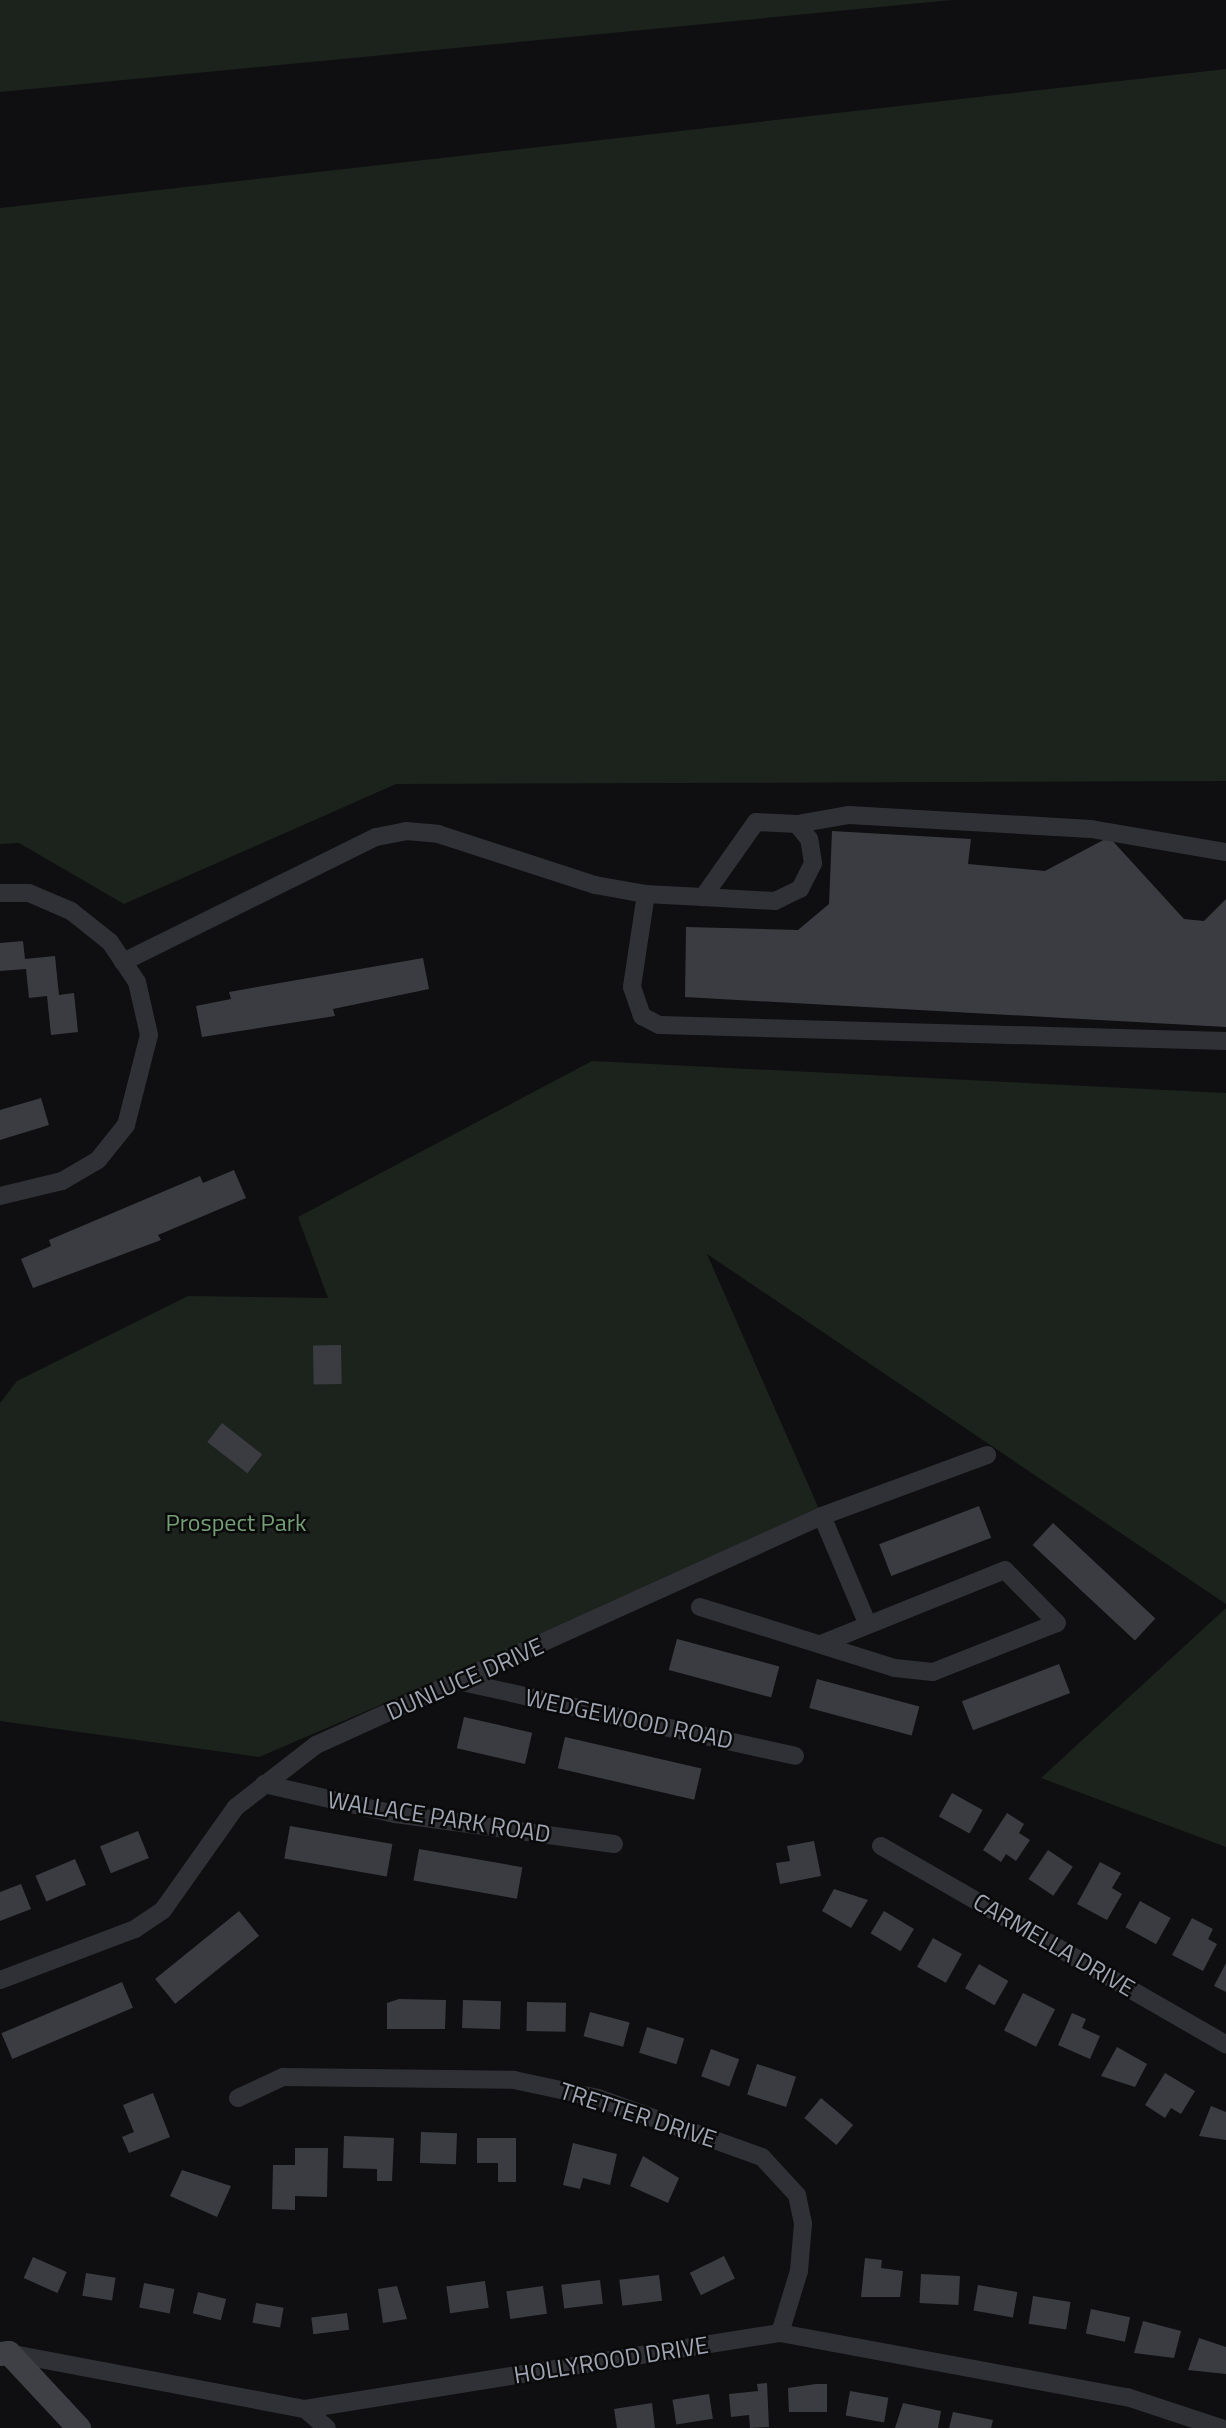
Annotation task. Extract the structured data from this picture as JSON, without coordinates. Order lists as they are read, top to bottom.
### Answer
{
  "streets": {
    "street": [
      "DUNLUCE DRIVE",
      "WEDGEWOOD ROAD",
      "WALLACE PARK ROAD",
      "CARMELLA DRIVE",
      "TRETTER DRIVE",
      "HOLLYROOD DRIVE"
    ]
  },
  "crossings": [
    ["DUNLUCE DRIVE", "WEDGEWOOD ROAD"],
    ["DUNLUCE DRIVE", "WALLACE PARK ROAD"],
    ["TRETTER DRIVE", "HOLLYROOD DRIVE"]
  ],
  "parks": ["Prospect Park"]
}
